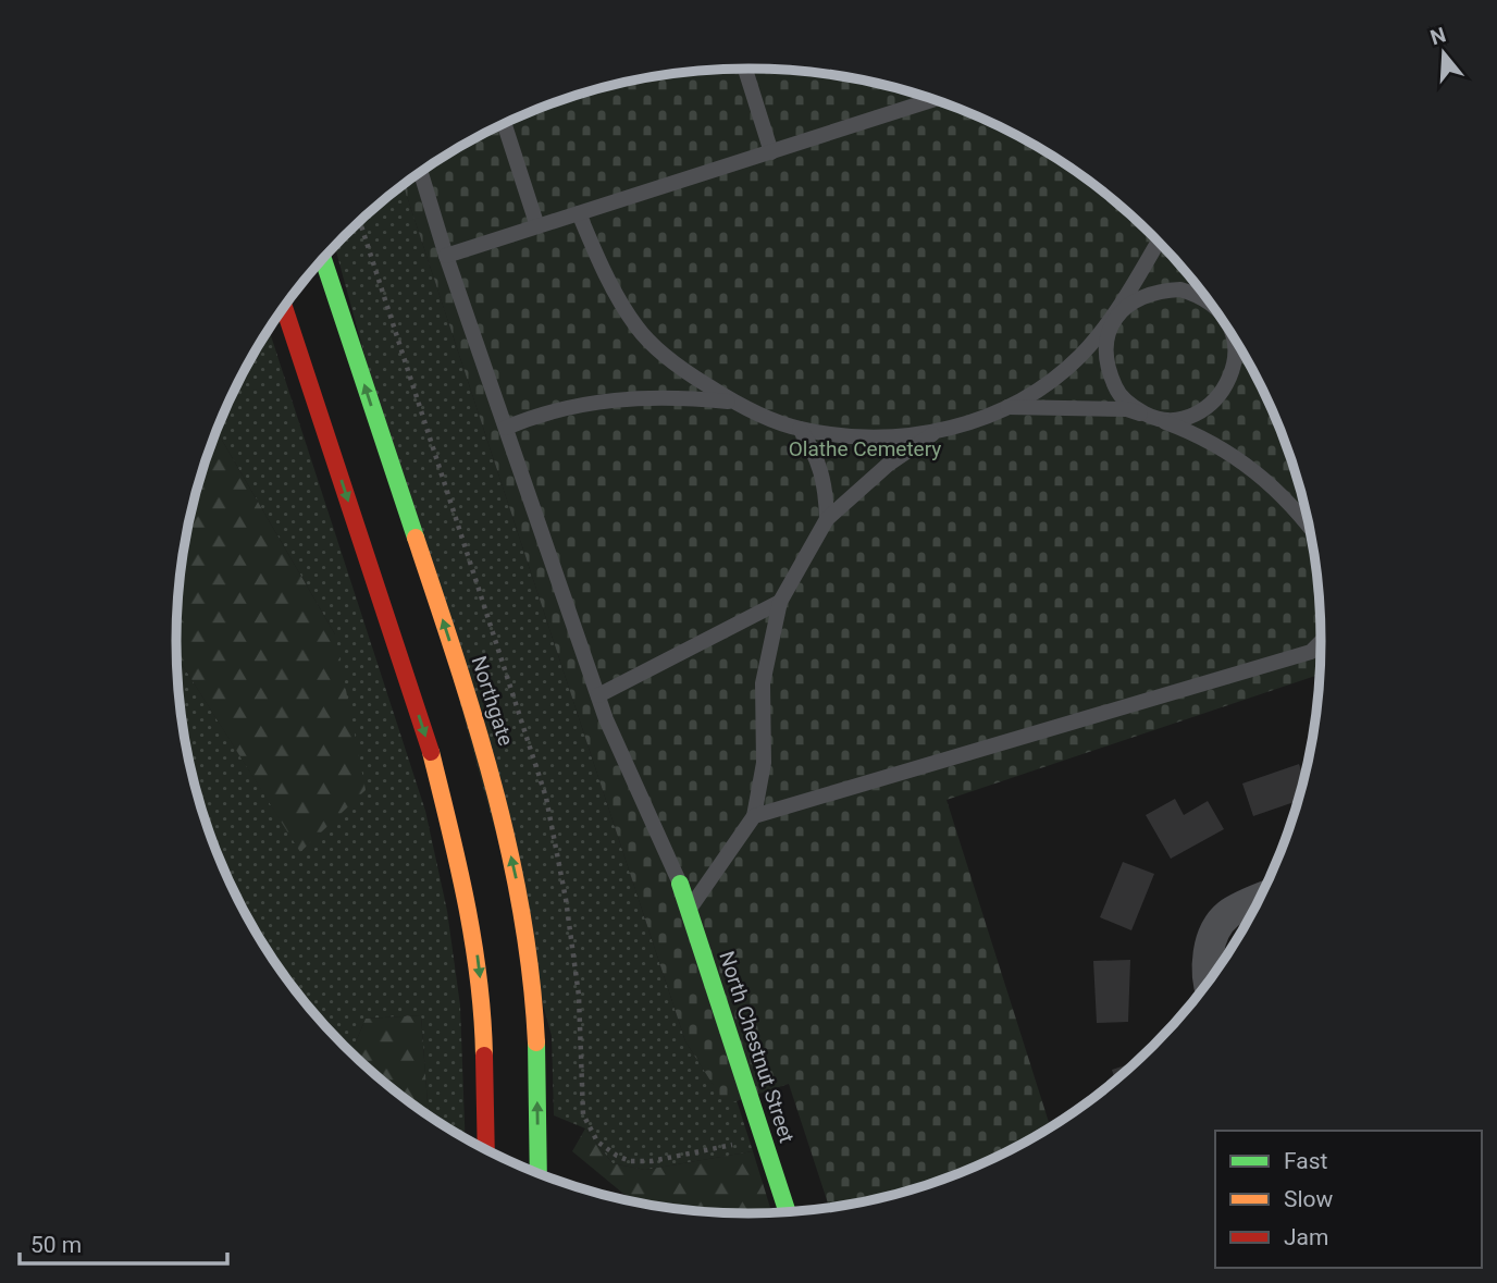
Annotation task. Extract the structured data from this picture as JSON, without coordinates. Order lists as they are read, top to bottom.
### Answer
{
  "streets": {
    "main road": ["Northgate", "North Chestnut Street"]
  },
  "parks": ["Olathe Cemetery"],
  "legend": ["Fast", "Slow", "Jam"],
  "scale_bar": "50 m",
  "north": "top"
}
